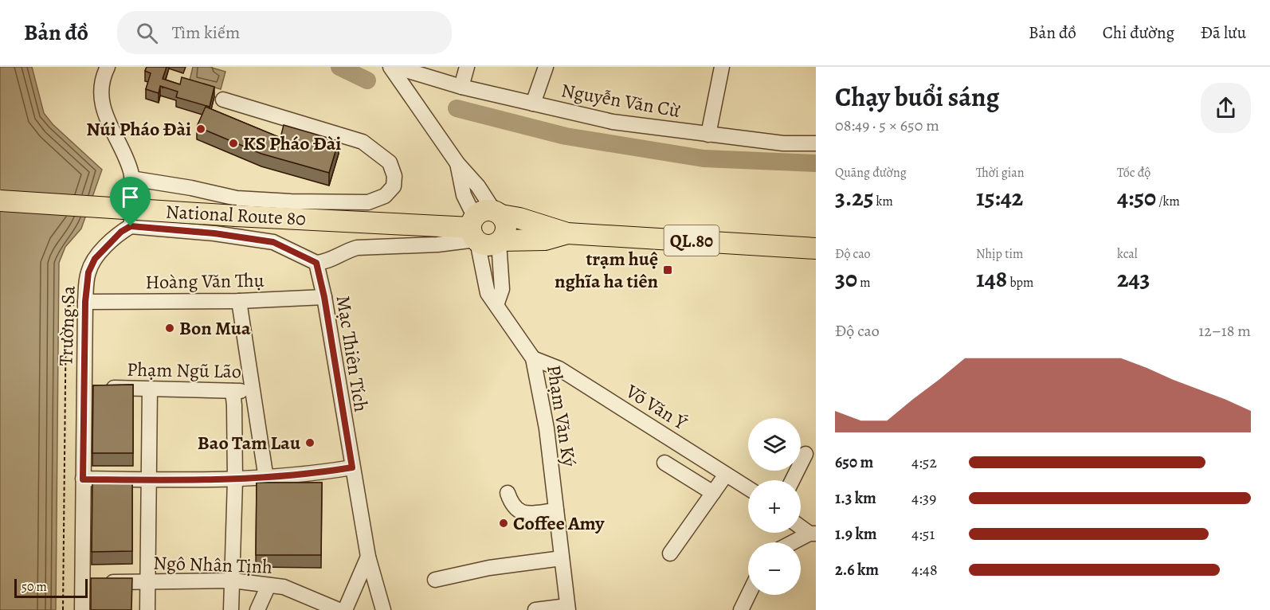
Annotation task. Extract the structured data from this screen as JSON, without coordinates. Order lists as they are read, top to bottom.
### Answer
{
  "streets": {
    "highway": ["National Route 80", "QL.80"],
    "street": [
      "Nguyễn Văn Cừ",
      "Hoàng Văn Thụ",
      "Trường Sa",
      "Mạc Thiên Tích",
      "Phạm Ngũ Lão",
      "Võ Văn Ý",
      "Phạm Văn Ký",
      "Ngô Nhân Tịnh"
    ]
  },
  "crossings": [
    ["National Route 80", "QL.80"],
    ["National Route 80", "Phạm Văn Ký"],
    ["QL.80", "Phạm Văn Ký"],
    ["Hoàng Văn Thụ", "Trường Sa"],
    ["Hoàng Văn Thụ", "Mạc Thiên Tích"],
    ["Trường Sa", "Phạm Ngũ Lão"],
    ["Trường Sa", "Ngô Nhân Tịnh"],
    ["Võ Văn Ý", "Phạm Văn Ký"]
  ],
  "places": {
    "other": [
      "Núi Pháo Đài",
      "KS Pháo Đài",
      "Bon Mua",
      "Bao Tam Lau",
      "Coffee Amy"
    ],
    "transit": ["trạm huệ nghĩa ha tiên"]
  },
  "scale_bar": "50 m",
  "page": {
    "header": "Bản đồ",
    "search": "Tìm kiếm",
    "nav": ["Bản đồ", "Chỉ đường", "Đã lưu"],
    "heading": ["Chạy buổi sáng", "08:49 · 5 × 650 m"],
    "stats": [
      ["Quãng đường", "3.25 km"],
      ["Thời gian", "15:42"],
      ["Tốc độ", "4:50 /km"],
      ["Độ cao", "30 m"],
      ["Nhịp tim", "148 bpm"],
      ["kcal", "243"]
    ],
    "chart": ["Độ cao", "12–18 m"],
    "map_buttons": ["+", "−"],
    "list": [
      {
        "name": "650 m",
        "note": "4:52"
      },
      {
        "name": "1.3 km",
        "note": "4:39"
      },
      {
        "name": "1.9 km",
        "note": "4:51"
      },
      {
        "name": "2.6 km",
        "note": "4:48"
      }
    ],
    "scale": "50 m"
  }
}
